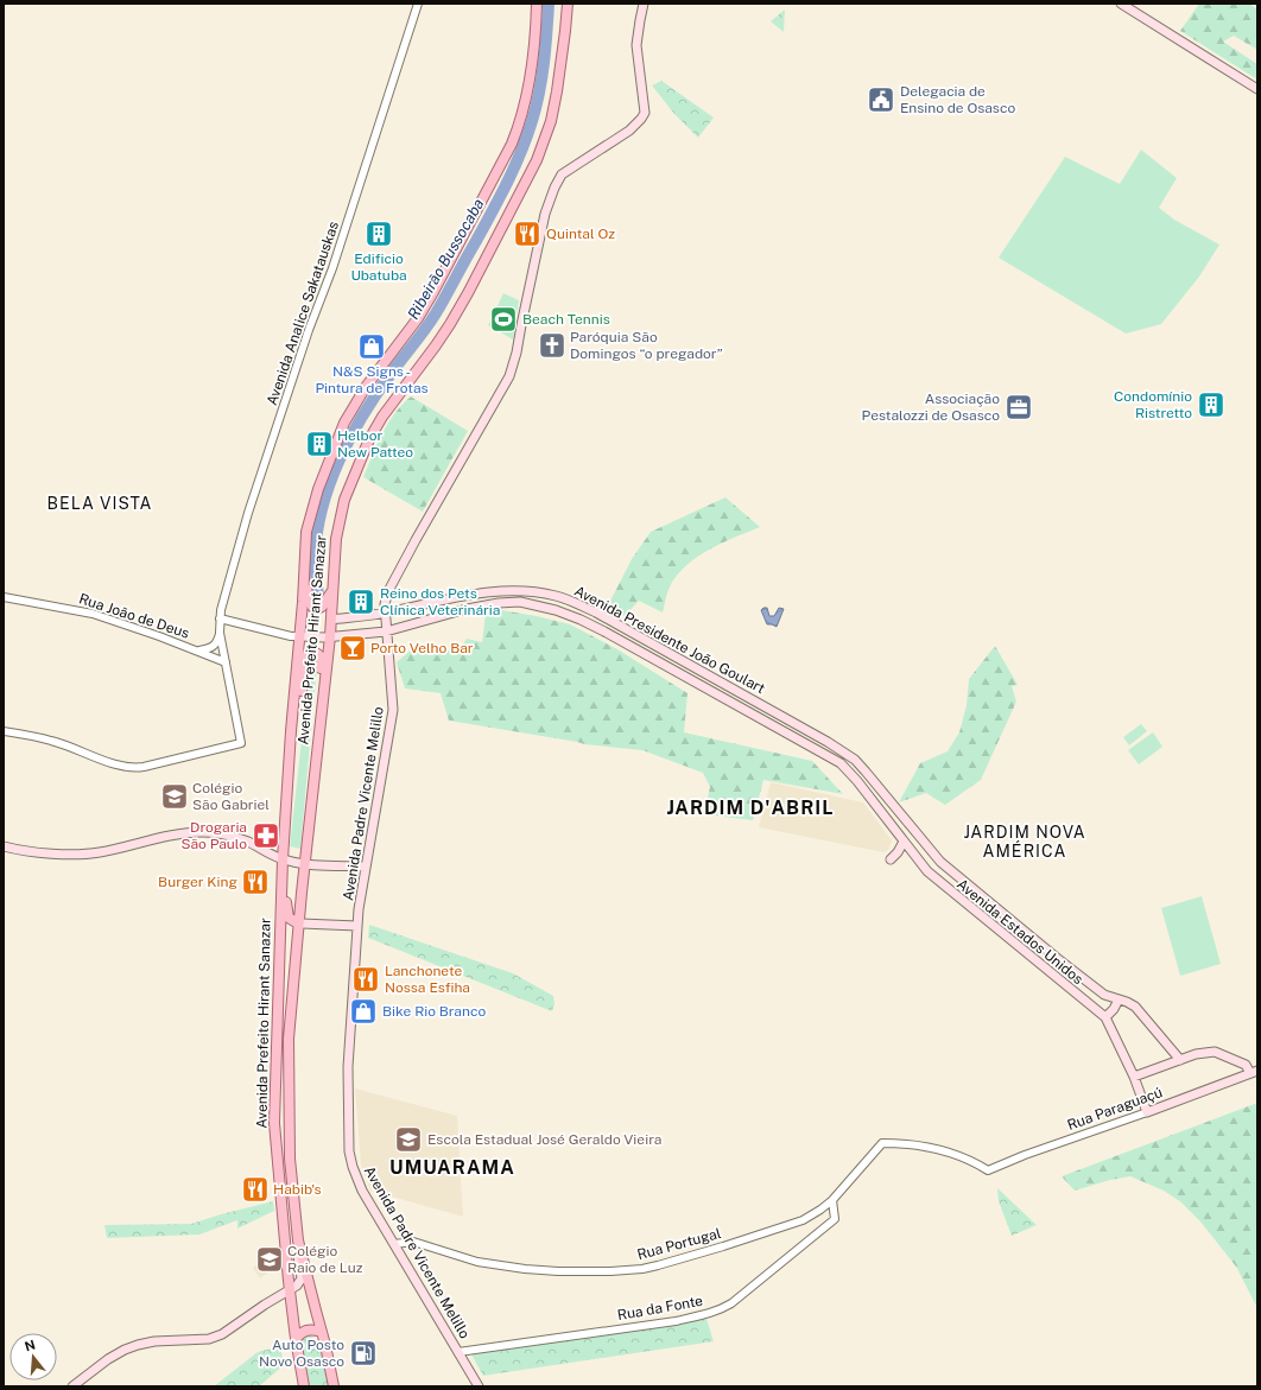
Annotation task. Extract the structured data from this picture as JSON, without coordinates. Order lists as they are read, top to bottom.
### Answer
{
  "streets": {
    "main road": [
      "Avenida Prefeito Hirant Sanazar",
      "Avenida Presidente João Goulart",
      "Avenida Padre Vicente Melillo",
      "Avenida Estados Unidos",
      "Rua Paraguaçú"
    ],
    "street": [
      "Avenida Analice Sakatauskas",
      "Rua João de Deus",
      "Rua Portugal",
      "Rua da Fonte"
    ]
  },
  "crossings": [
    ["Avenida Analice Sakatauskas", "Rua João de Deus"],
    ["Avenida Prefeito Hirant Sanazar", "Avenida Presidente João Goulart"],
    ["Avenida Presidente João Goulart", "Avenida Padre Vicente Melillo"],
    ["Avenida Presidente João Goulart", "Avenida Estados Unidos"],
    ["Avenida Padre Vicente Melillo", "Rua Portugal"],
    ["Avenida Padre Vicente Melillo", "Rua da Fonte"],
    ["Rua Paraguaçú", "Rua Portugal"],
    ["Rua Portugal", "Rua da Fonte"]
  ],
  "districts": [
    "BELA VISTA",
    "JARDIM D'ABRIL",
    "JARDIM NOVA AMÉRICA",
    "UMUARAMA"
  ],
  "water": ["Ribeirão Bussocaba"],
  "places": {
    "public building": ["Delegacia de Ensino de Osasco"],
    "building": [
      "Edificio Ubatuba",
      "Condomínio Ristretto",
      "Helbor New Patteo",
      "Reino dos Pets Clínica Veterinária"
    ],
    "restaurant": [
      "Quintal Oz",
      "Burger King",
      "Lanchonete Nossa Esfiha",
      "Habib's"
    ],
    "sports": ["Beach Tennis"],
    "church": ["Paróquia São Domingos “o pregador”"],
    "shop": ["N&S Signs - Pintura de Frotas", "Bike Rio Branco"],
    "office": ["Associação Pestalozzi de Osasco"],
    "bar": ["Porto Velho Bar"],
    "school or university": ["Colégio São Gabriel", "Escola Estadual José Geraldo Vieira", "Colégio Raio de Luz"],
    "pharmacy": ["Drogaria São Paulo"],
    "fuel station": ["Auto Posto Novo Osasco"]
  },
  "north": "top"
}
